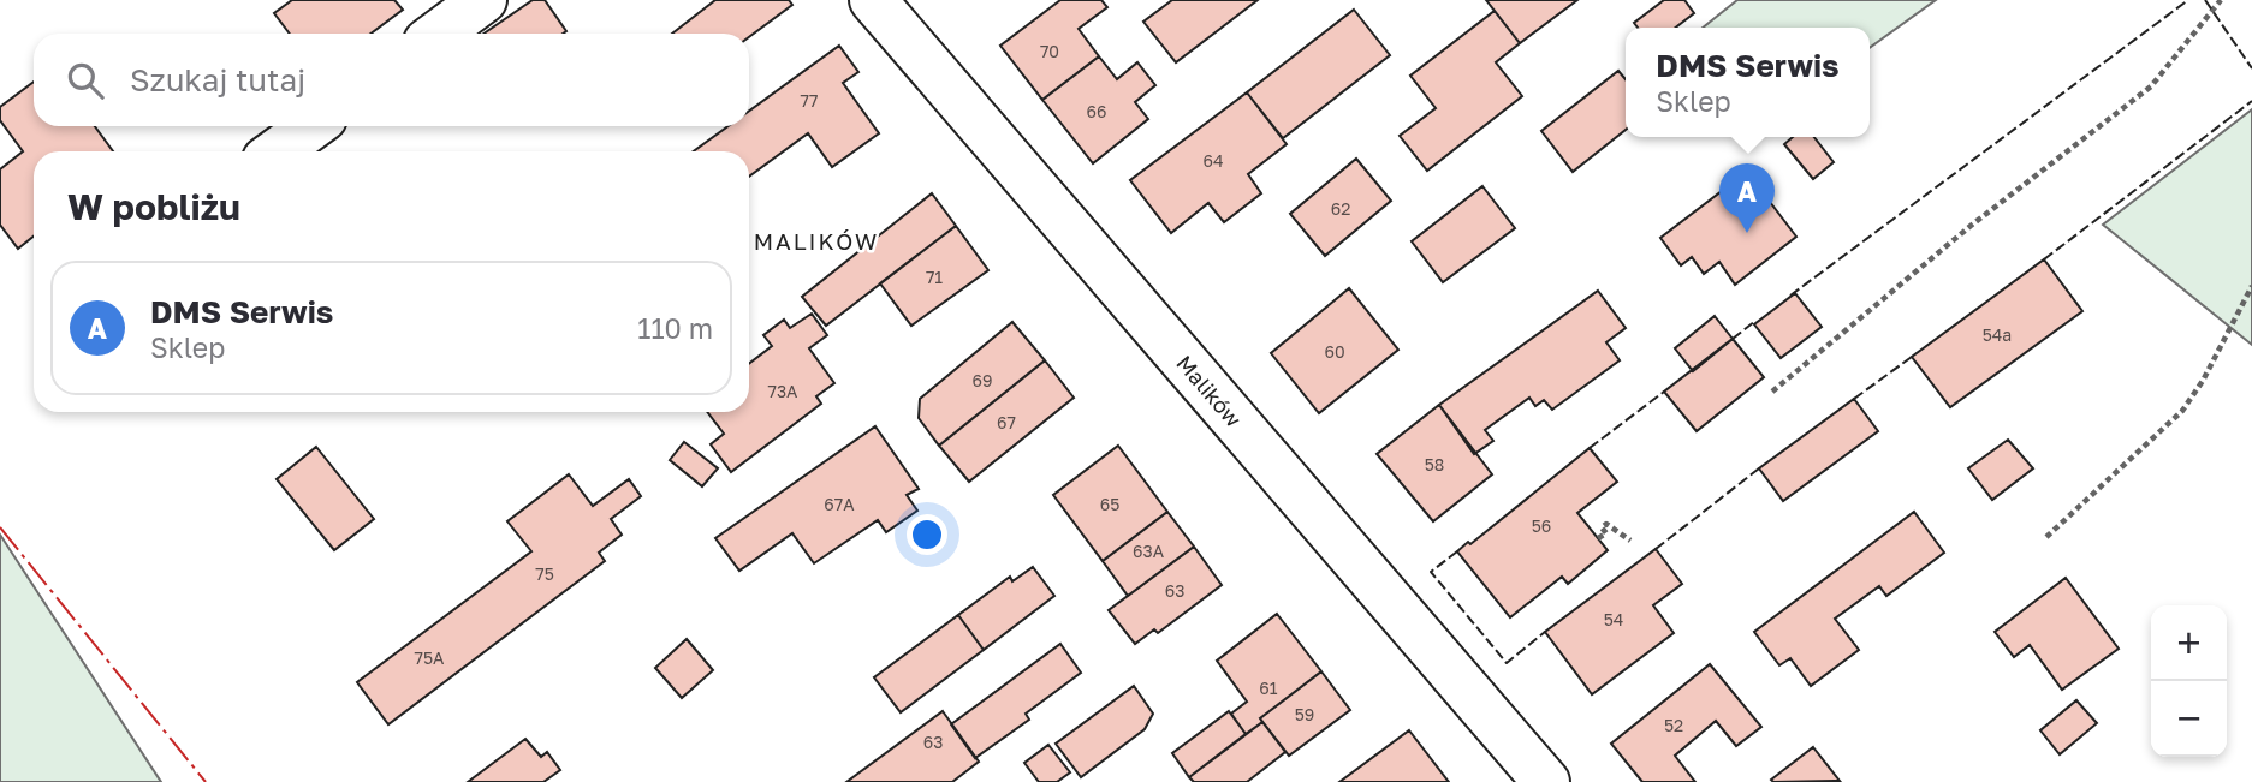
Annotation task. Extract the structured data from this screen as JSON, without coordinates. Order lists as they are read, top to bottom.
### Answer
{
  "streets": {
    "street": ["Malików"]
  },
  "districts": ["MALIKÓW"],
  "house_numbers": [
    "70",
    "77",
    "66",
    "64",
    "62",
    "71",
    "54a",
    "60",
    "69",
    "73A",
    "67",
    "58",
    "67A",
    "65",
    "56",
    "63A",
    "75",
    "63",
    "54",
    "75A",
    "61",
    "59",
    "52",
    "63"
  ],
  "page": {
    "popup": ["DMS Serwis", "Sklep"],
    "search": "Szukaj tutaj",
    "heading": "W pobliżu",
    "pins": "A",
    "list": [
      {
        "mark": "A",
        "name": "DMS Serwis",
        "note": "Sklep",
        "value": "110 m"
      }
    ],
    "map_buttons": ["+", "−"]
  }
}
